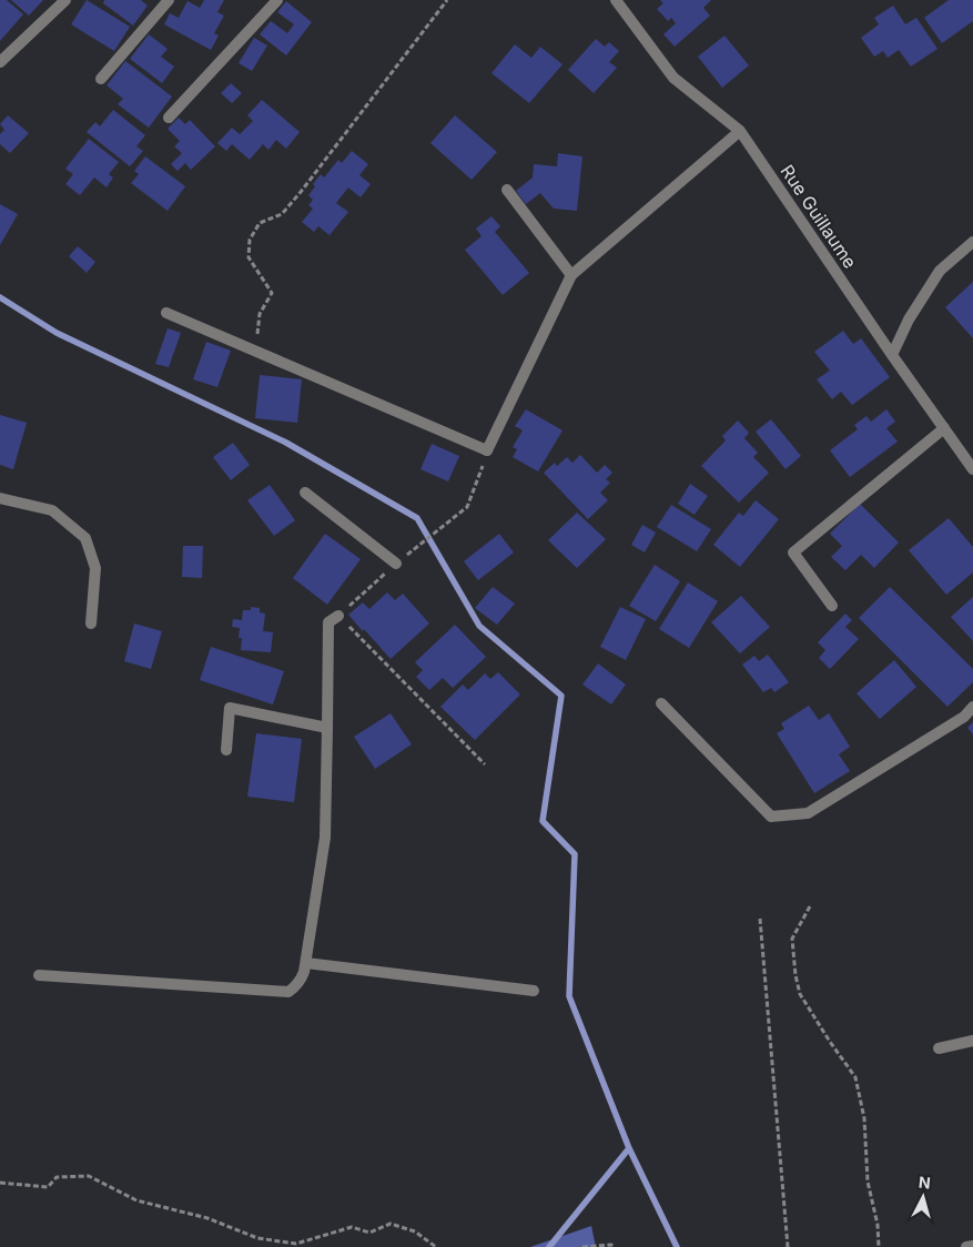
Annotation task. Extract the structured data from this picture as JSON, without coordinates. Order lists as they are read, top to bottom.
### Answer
{
  "streets": {
    "street": ["Rue Guillaume"]
  },
  "north": "top"
}
